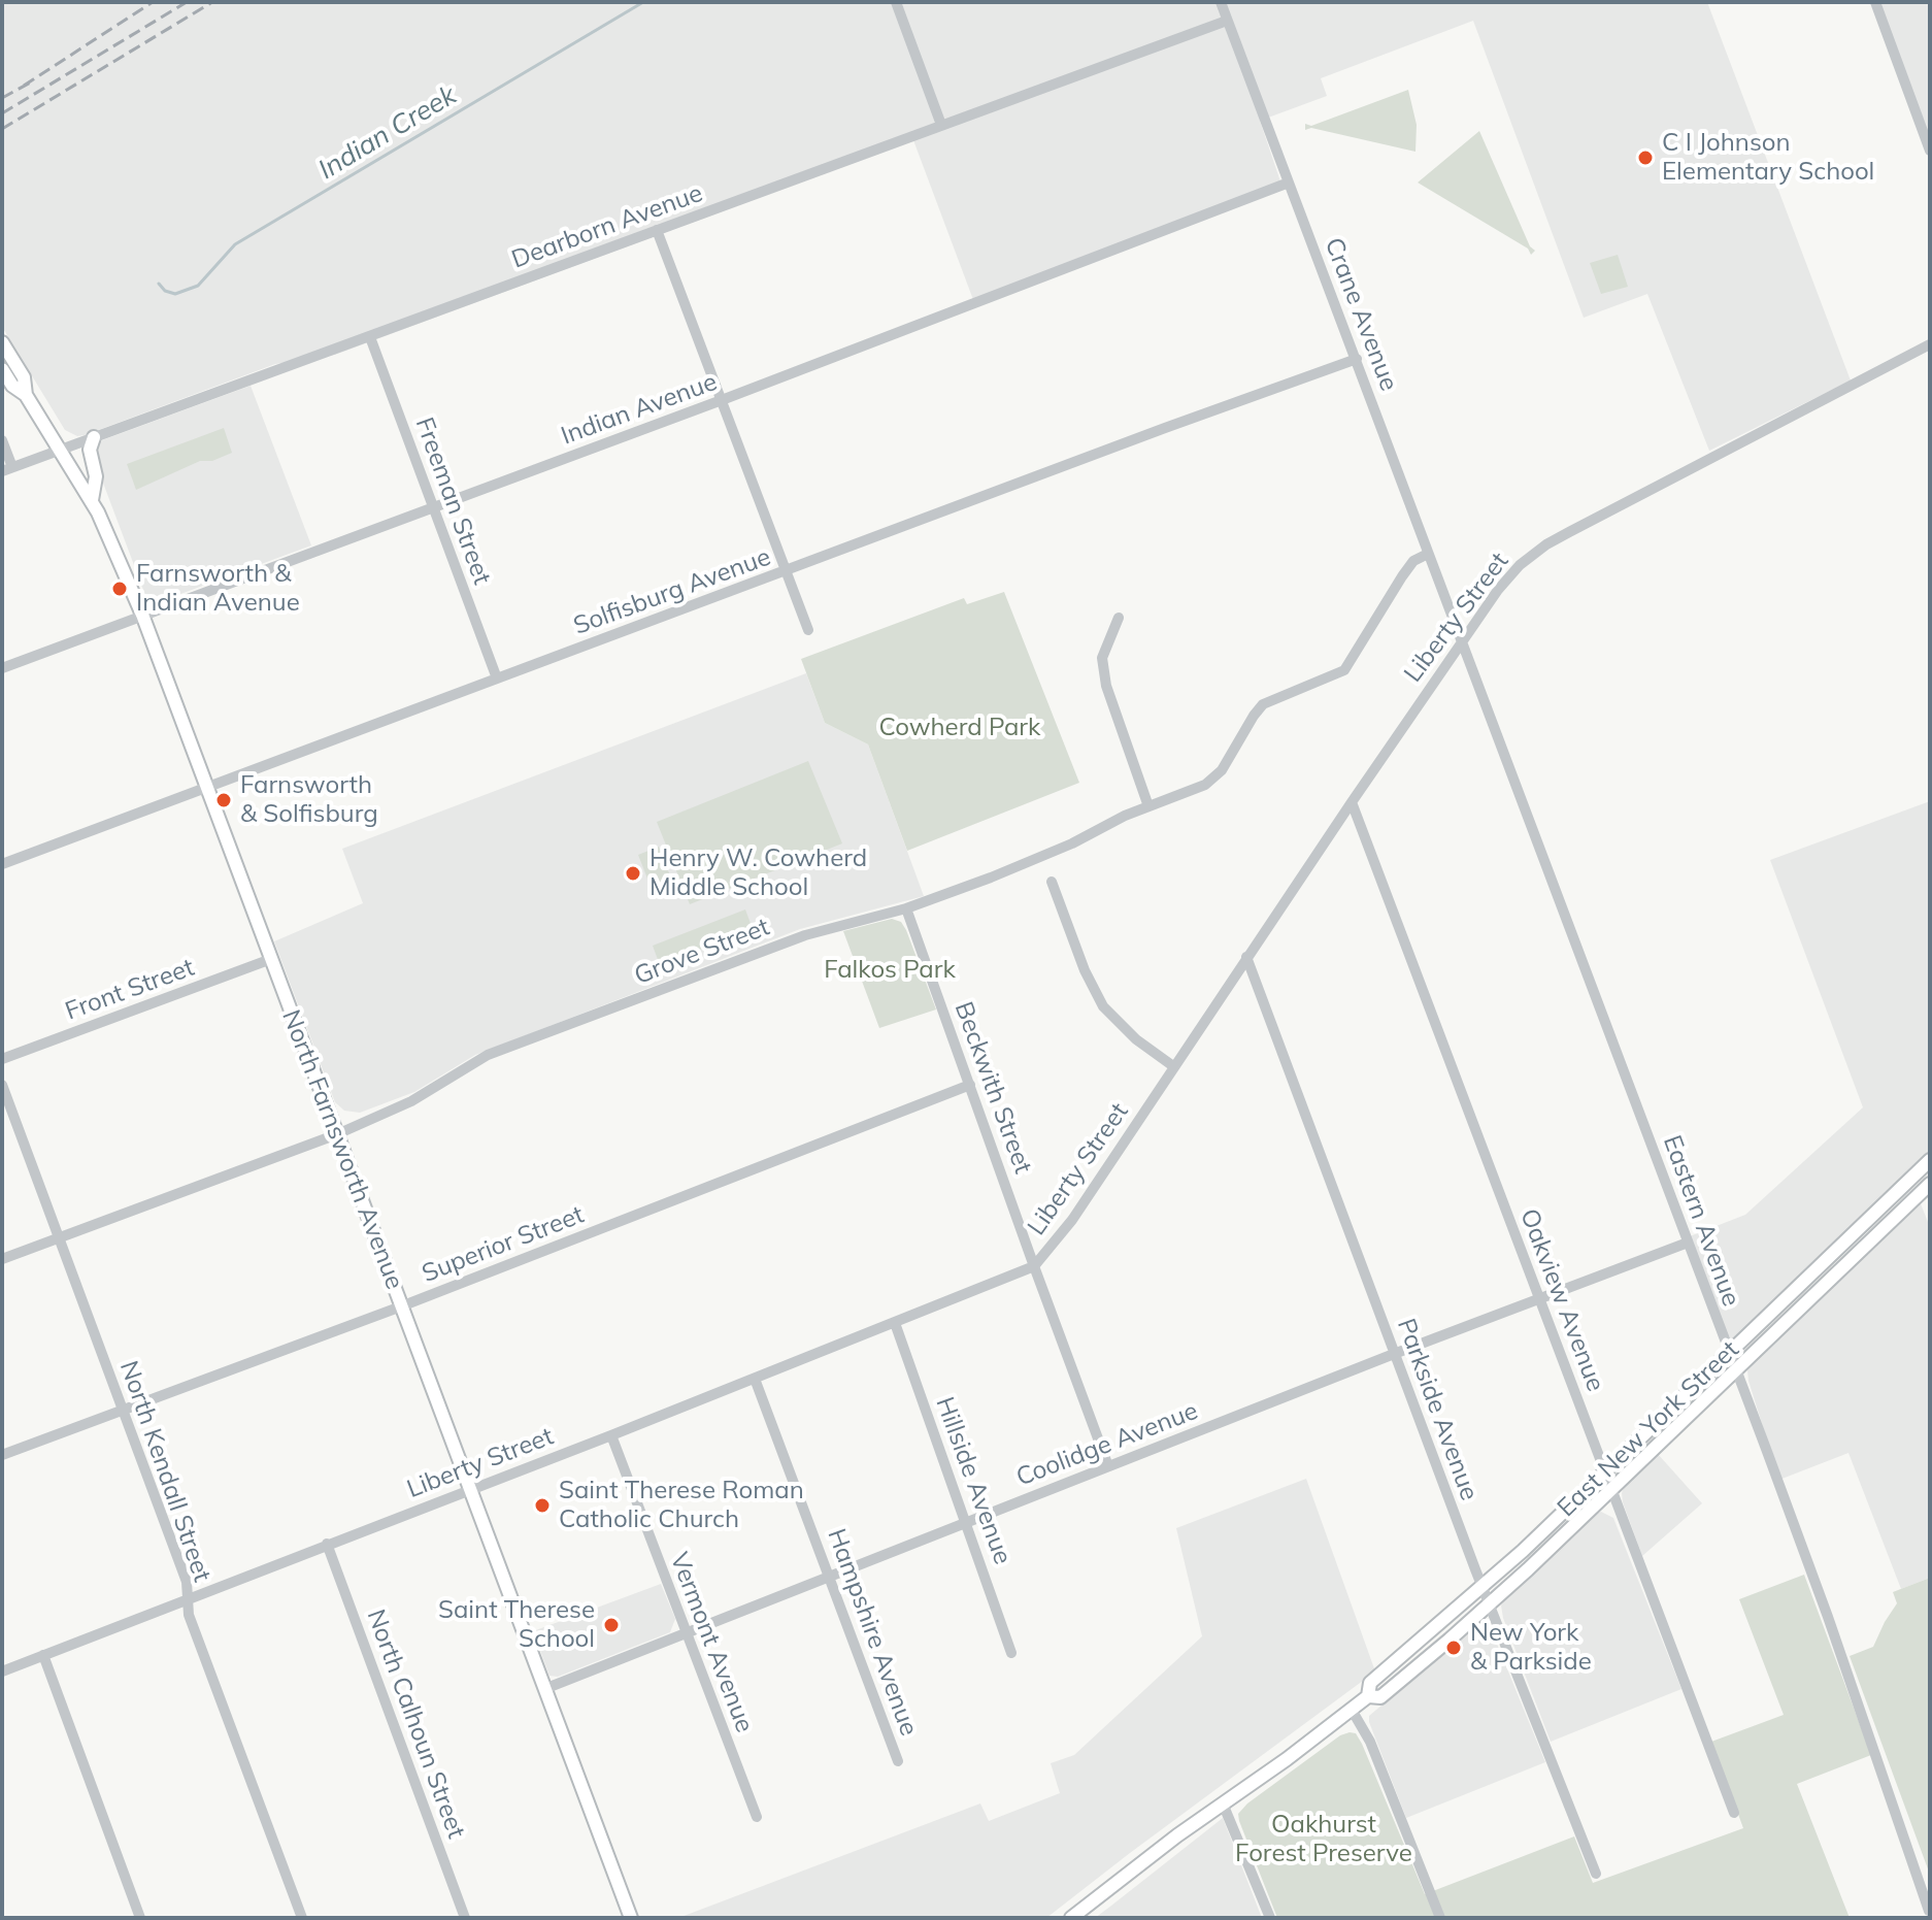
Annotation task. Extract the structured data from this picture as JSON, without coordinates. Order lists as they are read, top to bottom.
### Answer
{
  "streets": {
    "main road": ["North Farnsworth Avenue", "East New York Street"],
    "street": [
      "Dearborn Avenue",
      "Crane Avenue",
      "Indian Avenue",
      "Freeman Street",
      "Solfisburg Avenue",
      "Liberty Street",
      "Grove Street",
      "Front Street",
      "Beckwith Street",
      "Eastern Avenue",
      "Superior Street",
      "Oakview Avenue",
      "Parkside Avenue",
      "Coolidge Avenue",
      "North Kendall Street",
      "Hillside Avenue",
      "Hampshire Avenue",
      "Vermont Avenue",
      "North Calhoun Street"
    ]
  },
  "crossings": [
    ["Dearborn Avenue", "Crane Avenue"],
    ["Dearborn Avenue", "Freeman Street"],
    ["Dearborn Avenue", "North Farnsworth Avenue"],
    ["Crane Avenue", "Indian Avenue"],
    ["Crane Avenue", "Solfisburg Avenue"],
    ["Crane Avenue", "Liberty Street"],
    ["Crane Avenue", "Grove Street"],
    ["Crane Avenue", "Eastern Avenue"],
    ["Indian Avenue", "Freeman Street"],
    ["Indian Avenue", "North Farnsworth Avenue"],
    ["Freeman Street", "Solfisburg Avenue"],
    ["Solfisburg Avenue", "North Farnsworth Avenue"],
    ["Liberty Street", "Beckwith Street"],
    ["Liberty Street", "North Farnsworth Avenue"],
    ["Liberty Street", "Eastern Avenue"],
    ["Liberty Street", "Oakview Avenue"],
    ["Liberty Street", "Parkside Avenue"],
    ["Liberty Street", "North Kendall Street"],
    ["Liberty Street", "Hillside Avenue"],
    ["Liberty Street", "Hampshire Avenue"],
    ["Liberty Street", "Vermont Avenue"],
    ["Liberty Street", "North Calhoun Street"],
    ["Grove Street", "Beckwith Street"],
    ["Grove Street", "North Farnsworth Avenue"],
    ["Grove Street", "North Kendall Street"],
    ["Front Street", "North Farnsworth Avenue"],
    ["Beckwith Street", "Superior Street"],
    ["Beckwith Street", "Coolidge Avenue"],
    ["North Farnsworth Avenue", "Superior Street"],
    ["North Farnsworth Avenue", "Coolidge Avenue"],
    ["Eastern Avenue", "East New York Street"],
    ["Eastern Avenue", "Coolidge Avenue"],
    ["Superior Street", "North Kendall Street"],
    ["Oakview Avenue", "East New York Street"],
    ["Oakview Avenue", "Coolidge Avenue"],
    ["Parkside Avenue", "East New York Street"],
    ["Parkside Avenue", "Coolidge Avenue"],
    ["Coolidge Avenue", "Hillside Avenue"],
    ["Coolidge Avenue", "Hampshire Avenue"],
    ["Coolidge Avenue", "Vermont Avenue"]
  ],
  "water": ["Indian Creek"],
  "parks": ["Cowherd Park", "Falkos Park", "Oakhurst Forest Preserve"],
  "places": [
    "C I Johnson Elementary School",
    "Farnsworth & Indian Avenue",
    "Farnsworth & Solfisburg",
    "Henry W. Cowherd Middle School",
    "Saint Therese Roman Catholic Church",
    "Saint Therese School",
    "New York & Parkside"
  ]
}
